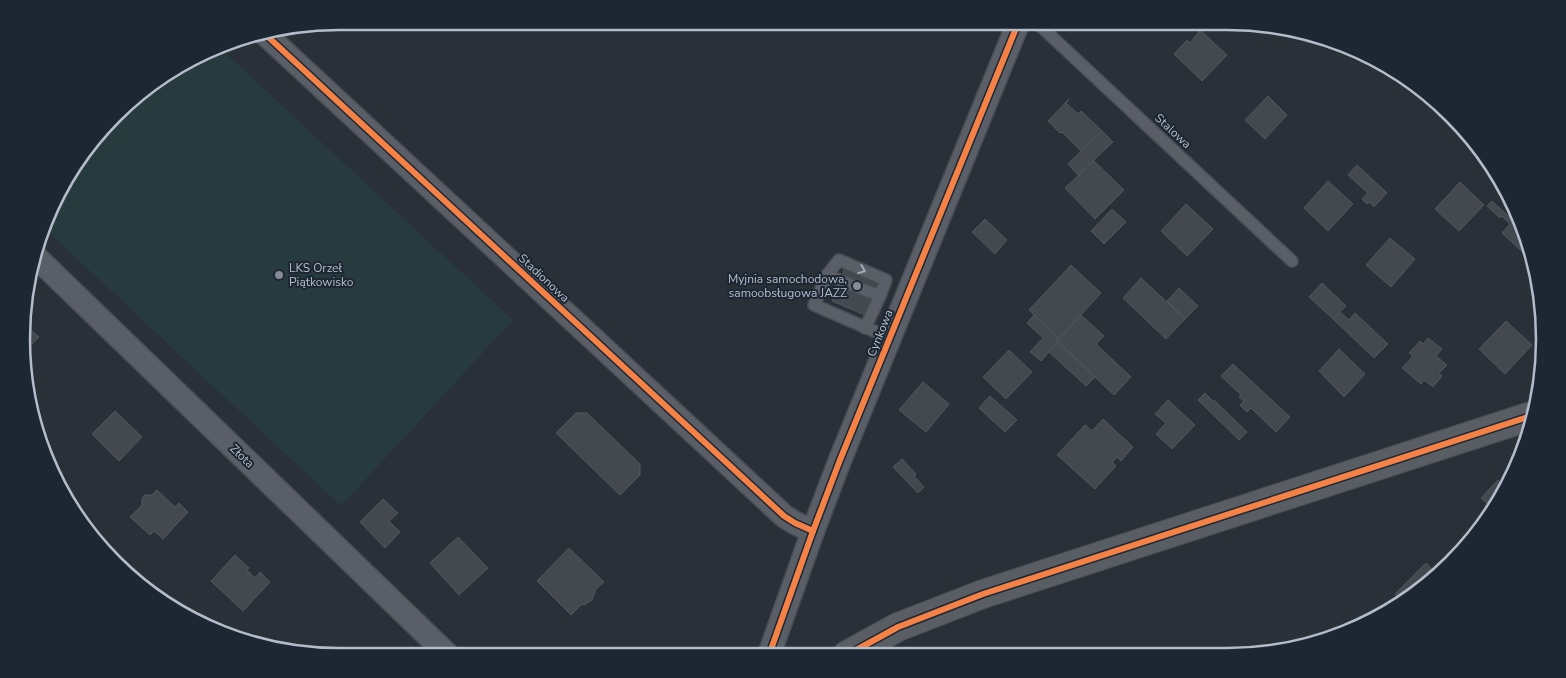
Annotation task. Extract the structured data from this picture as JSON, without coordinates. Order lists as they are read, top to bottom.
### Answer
{
  "streets": {
    "street": ["Stadionowa", "Cynkowa", "Złota"],
    "lane": ["Stalowa"]
  },
  "crossings": [
    ["Stadionowa", "Cynkowa"]
  ],
  "places": ["LKS Orzeł Piątkowisko", "Myjnia samochodowa, samoobsługowa JAZZ"]
}
